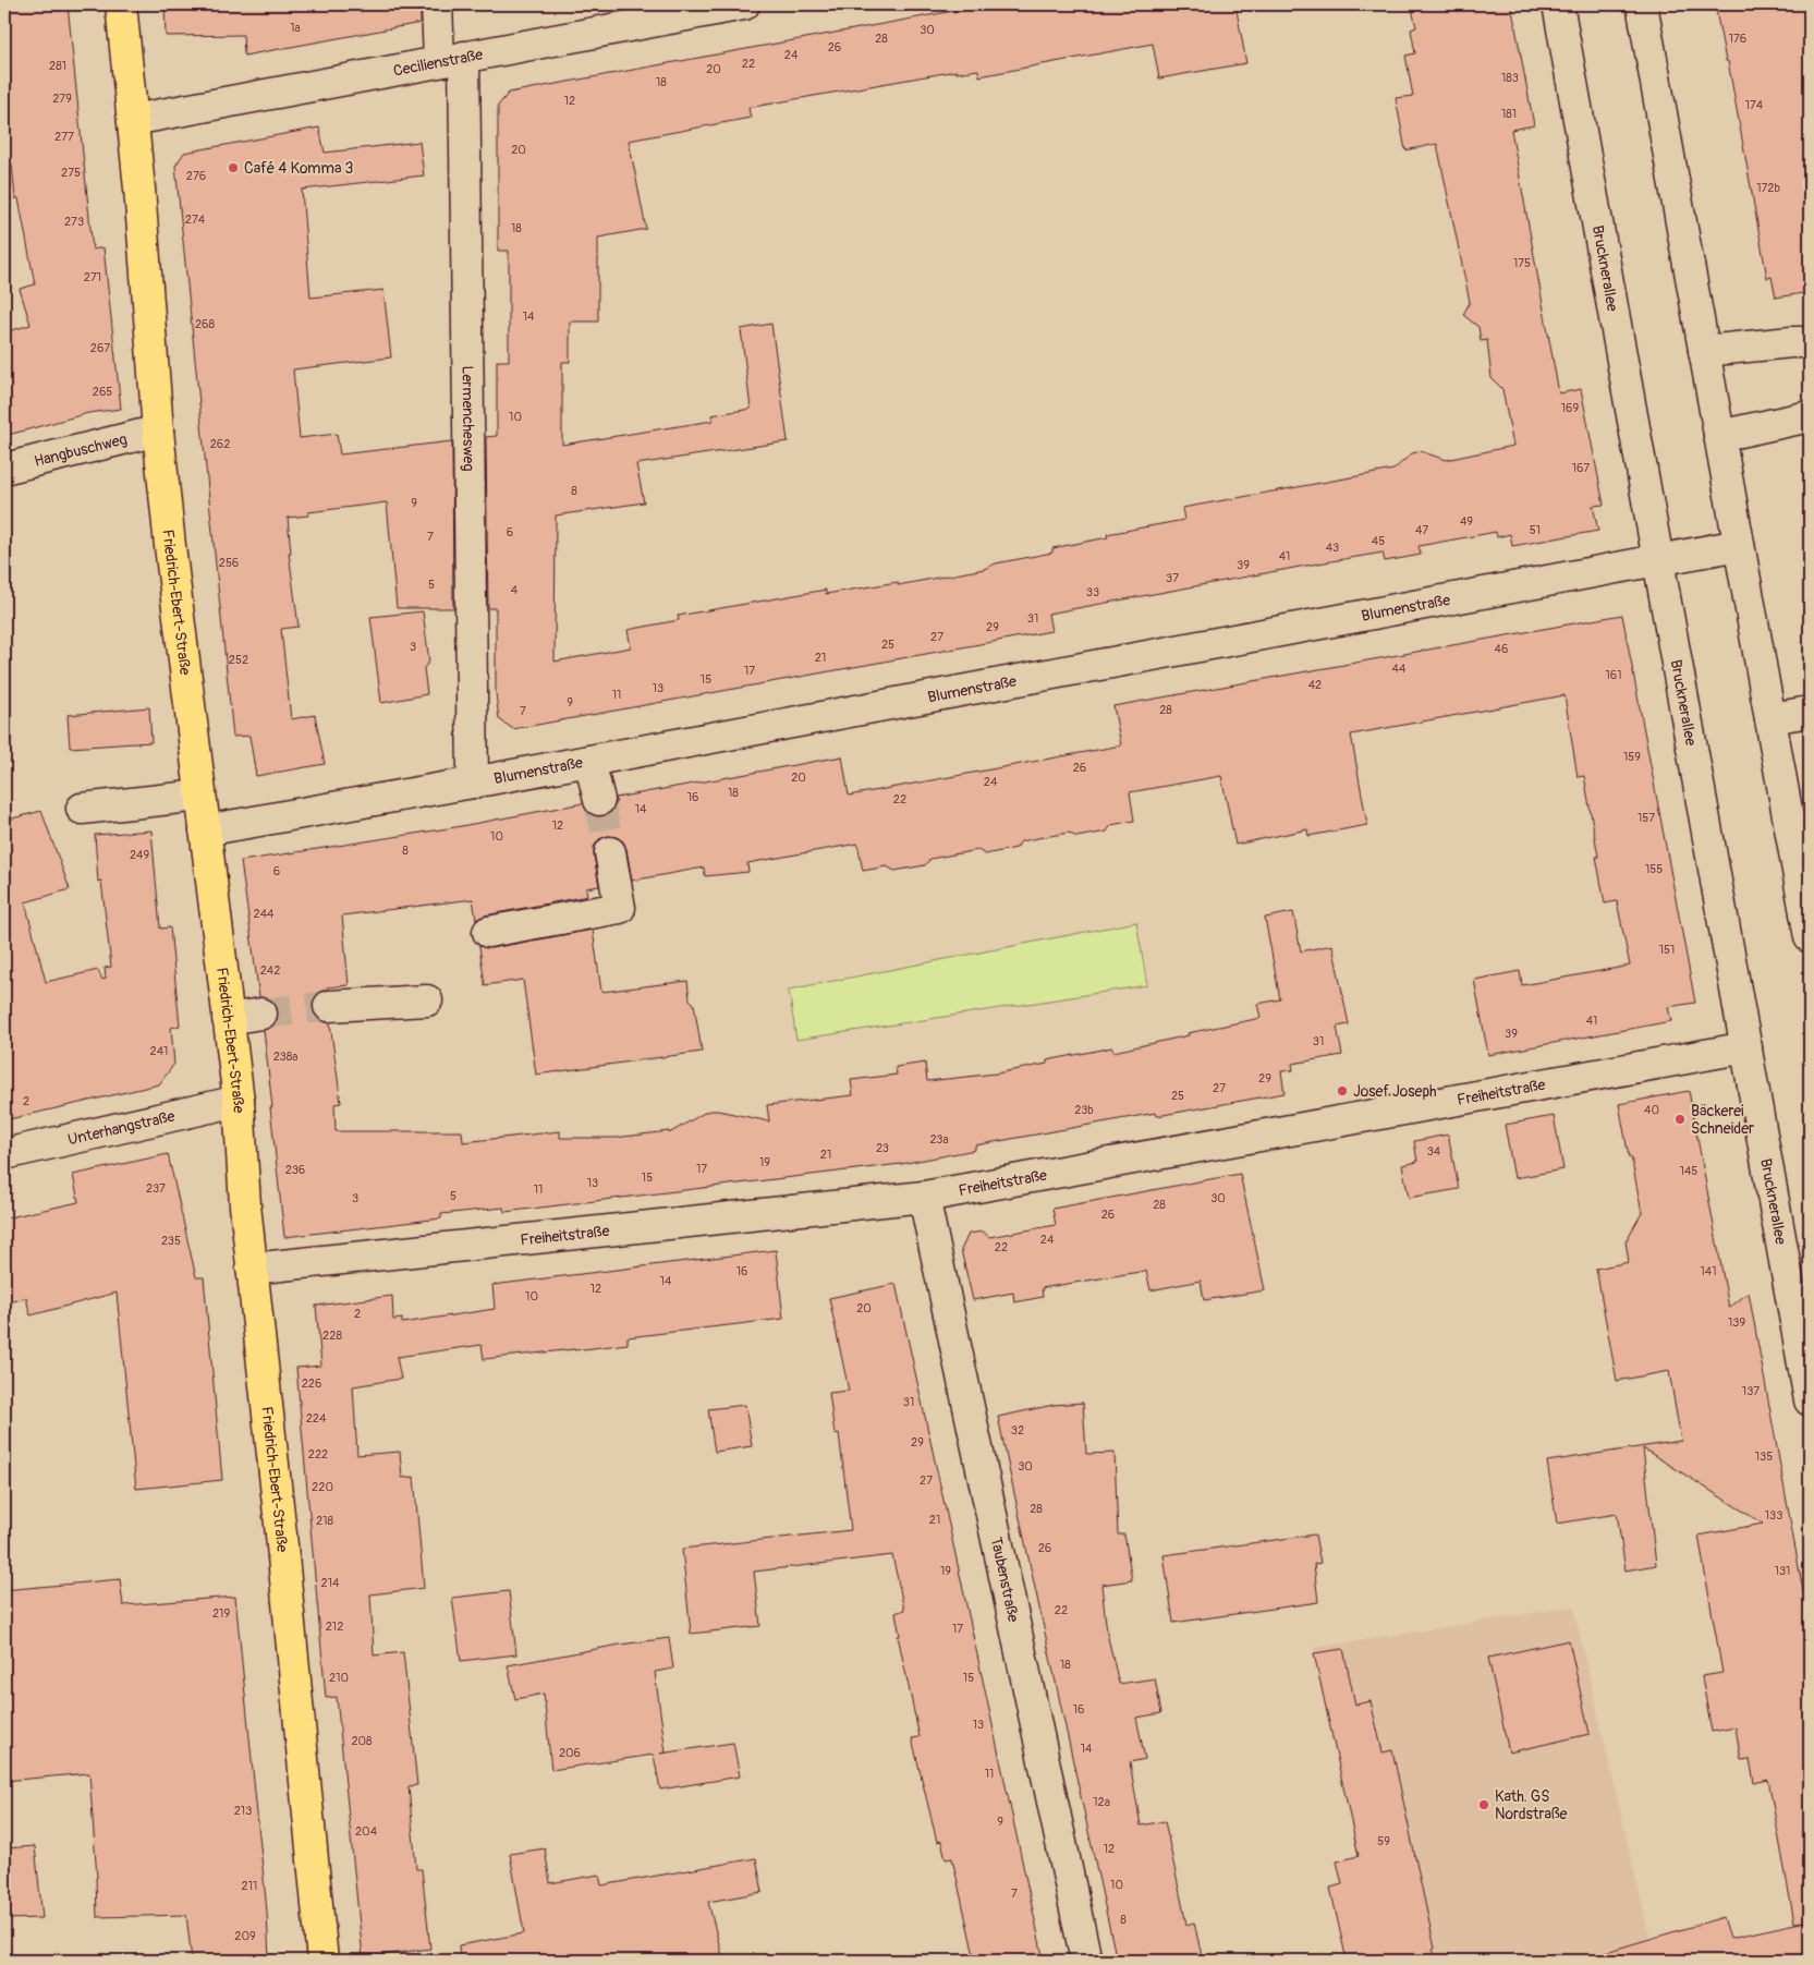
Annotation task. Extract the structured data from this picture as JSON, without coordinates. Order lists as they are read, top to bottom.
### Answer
{
  "streets": {
    "main road": ["Friedrich-Ebert-Straße"],
    "street": [
      "Cecilienstraße",
      "Brucknerallee",
      "Lermenchesweg",
      "Hangbuschweg",
      "Blumenstraße",
      "Freiheitstraße",
      "Unterhangstraße",
      "Taubenstraße"
    ]
  },
  "crossings": [
    ["Cecilienstraße", "Lermenchesweg"],
    ["Cecilienstraße", "Friedrich-Ebert-Straße"],
    ["Brucknerallee", "Blumenstraße"],
    ["Brucknerallee", "Freiheitstraße"],
    ["Lermenchesweg", "Blumenstraße"],
    ["Hangbuschweg", "Friedrich-Ebert-Straße"],
    ["Friedrich-Ebert-Straße", "Blumenstraße"],
    ["Friedrich-Ebert-Straße", "Freiheitstraße"],
    ["Friedrich-Ebert-Straße", "Unterhangstraße"],
    ["Freiheitstraße", "Taubenstraße"]
  ],
  "places": [
    "Café 4 Komma 3",
    "Josef Joseph",
    "Bäckerei Schneider",
    "Kath. GS Nordstraße"
  ],
  "house_numbers": [
    "1a",
    "30",
    "28",
    "176",
    "26",
    "24",
    "22",
    "281",
    "20",
    "183",
    "18",
    "279",
    "12",
    "174",
    "181",
    "277",
    "20",
    "275",
    "276",
    "172b",
    "274",
    "273",
    "18",
    "175",
    "271",
    "14",
    "268",
    "267",
    "265",
    "169",
    "10",
    "262",
    "167",
    "8",
    "9",
    "49",
    "47",
    "51",
    "6",
    "7",
    "45",
    "43",
    "41",
    "256",
    "39",
    "37",
    "5",
    "4",
    "33",
    "31",
    "29",
    "27",
    "25",
    "3",
    "46",
    "21",
    "252",
    "44",
    "17",
    "161",
    "15",
    "42",
    "13",
    "11",
    "9",
    "28",
    "7",
    "159",
    "26",
    "20",
    "24",
    "18",
    "16",
    "22",
    "14",
    "157",
    "12",
    "10",
    "8",
    "249",
    "155",
    "6",
    "244",
    "151",
    "242",
    "41",
    "39",
    "31",
    "241",
    "238a",
    "29",
    "27",
    "25",
    "2",
    "23b",
    "40",
    "23a",
    "23",
    "34",
    "21",
    "19",
    "17",
    "236",
    "145",
    "15",
    "13",
    "237",
    "11",
    "5",
    "3",
    "30",
    "28",
    "26",
    "24",
    "235",
    "22",
    "16",
    "141",
    "14",
    "12",
    "10",
    "20",
    "2",
    "139",
    "228",
    "226",
    "137",
    "31",
    "224",
    "32",
    "29",
    "222",
    "135",
    "30",
    "27",
    "220",
    "28",
    "133",
    "21",
    "218",
    "26",
    "19",
    "131",
    "214",
    "22",
    "219",
    "212",
    "17",
    "18",
    "210",
    "15",
    "16",
    "13",
    "208",
    "14",
    "206",
    "11",
    "12a",
    "213",
    "9",
    "204",
    "59",
    "12",
    "10",
    "211",
    "7",
    "8",
    "209"
  ]
}
